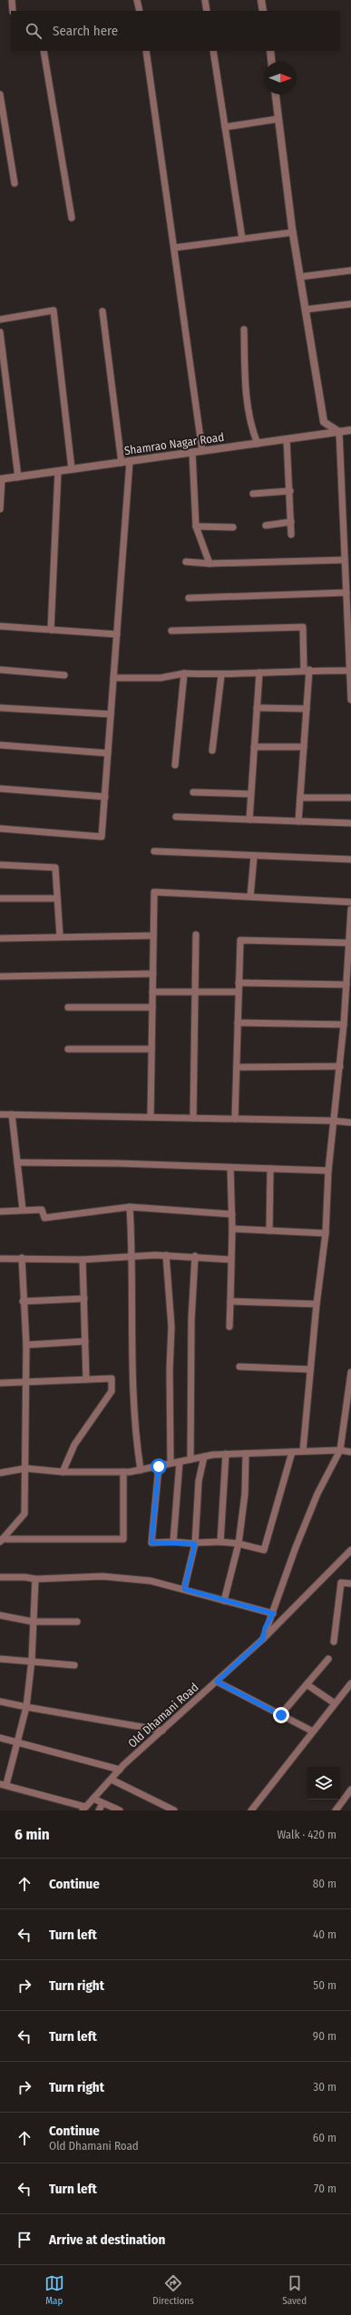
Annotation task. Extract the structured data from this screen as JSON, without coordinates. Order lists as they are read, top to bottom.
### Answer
{
  "streets": {
    "street": ["Shamrao Nagar Road", "Old Dhamani Road"]
  },
  "north": "right",
  "page": {
    "search": "Search here",
    "heading": ["6 min", "Walk · 420 m"],
    "list": [
      ["Continue", "80 m"],
      ["Turn left", "40 m"],
      ["Turn right", "50 m"],
      ["Turn left", "90 m"],
      ["Turn right", "30 m"],
      ["Continue", "Old Dhamani Road", "60 m"],
      ["Turn left", "70 m"],
      "Arrive at destination"
    ],
    "nav": ["Map", "Directions", "Saved"]
  }
}
